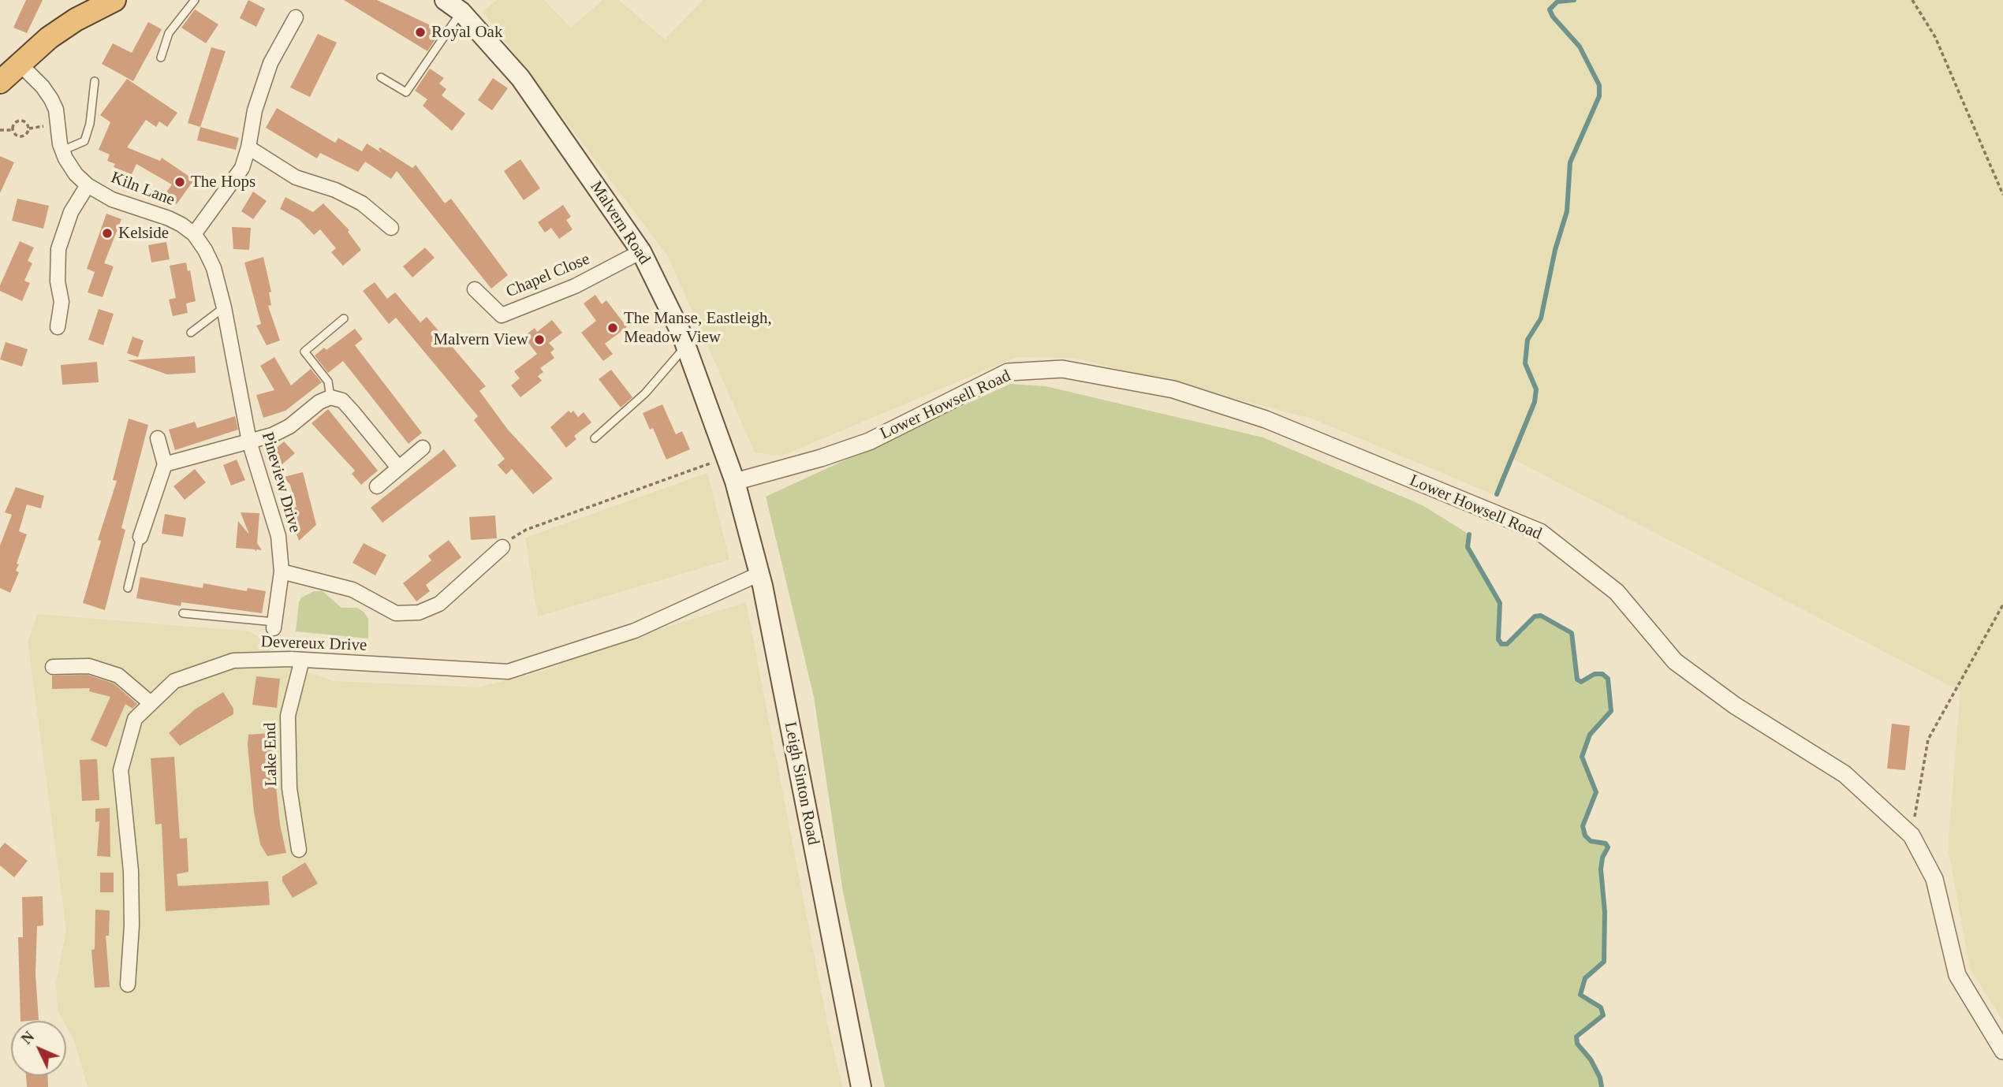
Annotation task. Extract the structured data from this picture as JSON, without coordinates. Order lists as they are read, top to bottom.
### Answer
{
  "streets": {
    "main road": ["Malvern Road", "Leigh Sinton Road"],
    "street": [
      "Kiln Lane",
      "Chapel Close",
      "Lower Howsell Road",
      "Pineview Drive",
      "Devereux Drive",
      "Lake End"
    ]
  },
  "crossings": [
    ["Kiln Lane", "Pineview Drive"],
    ["Malvern Road", "Chapel Close"],
    ["Malvern Road", "Lower Howsell Road"],
    ["Malvern Road", "Leigh Sinton Road"],
    ["Lower Howsell Road", "Leigh Sinton Road"],
    ["Devereux Drive", "Lake End"],
    ["Devereux Drive", "Leigh Sinton Road"]
  ],
  "places": [
    "Royal Oak",
    "The Hops",
    "Kelside",
    "The Manse, Eastleigh, Meadow View",
    "Malvern View"
  ],
  "north": "top left"
}
